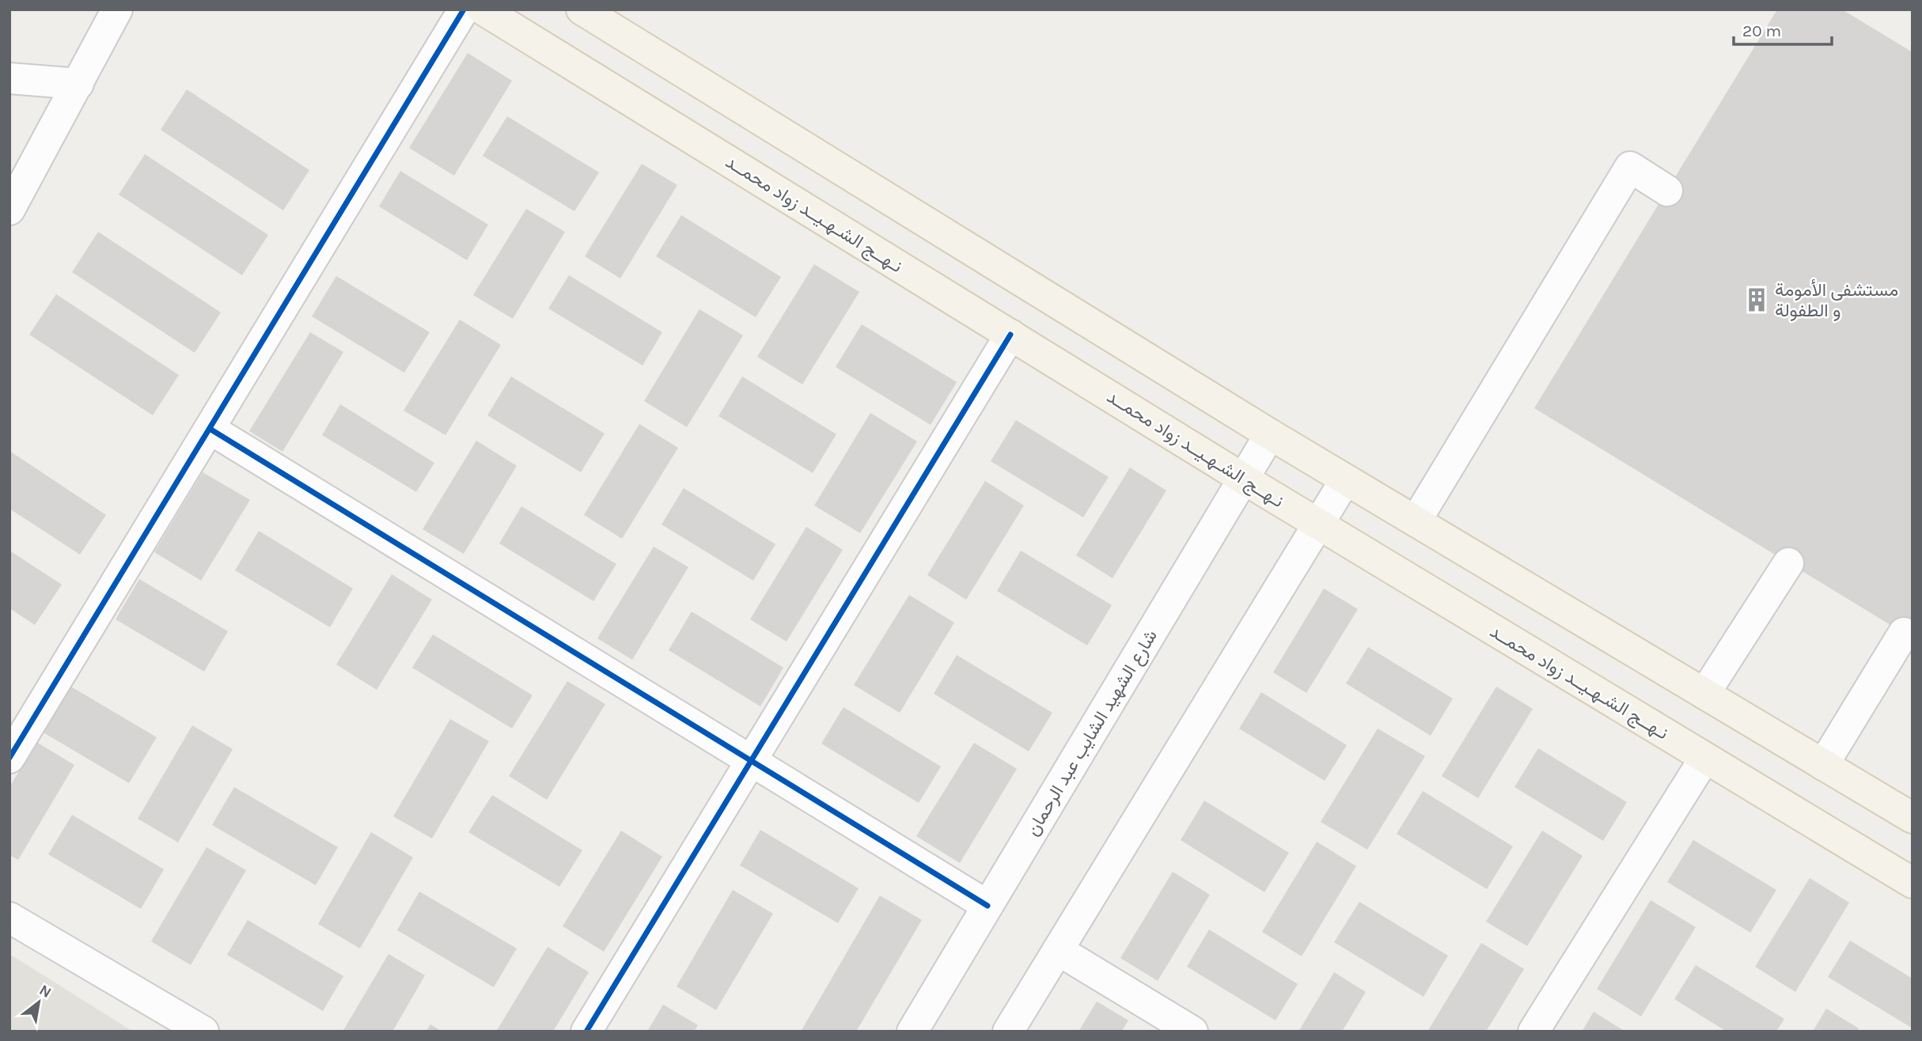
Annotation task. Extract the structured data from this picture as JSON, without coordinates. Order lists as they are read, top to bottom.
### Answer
{
  "streets": {
    "main road": ["نـهــج الشـهـيــد زواد محمــد"],
    "street": ["شارع الشهيد الشايب عبد الرحمان"]
  },
  "crossings": [
    ["نـهــج الشـهـيــد زواد محمــد", "شارع الشهيد الشايب عبد الرحمان"]
  ],
  "places": {
    "building": ["مستشفى الأمومة و الطفولة"]
  },
  "scale_bar": "20 m",
  "north": "top right"
}
